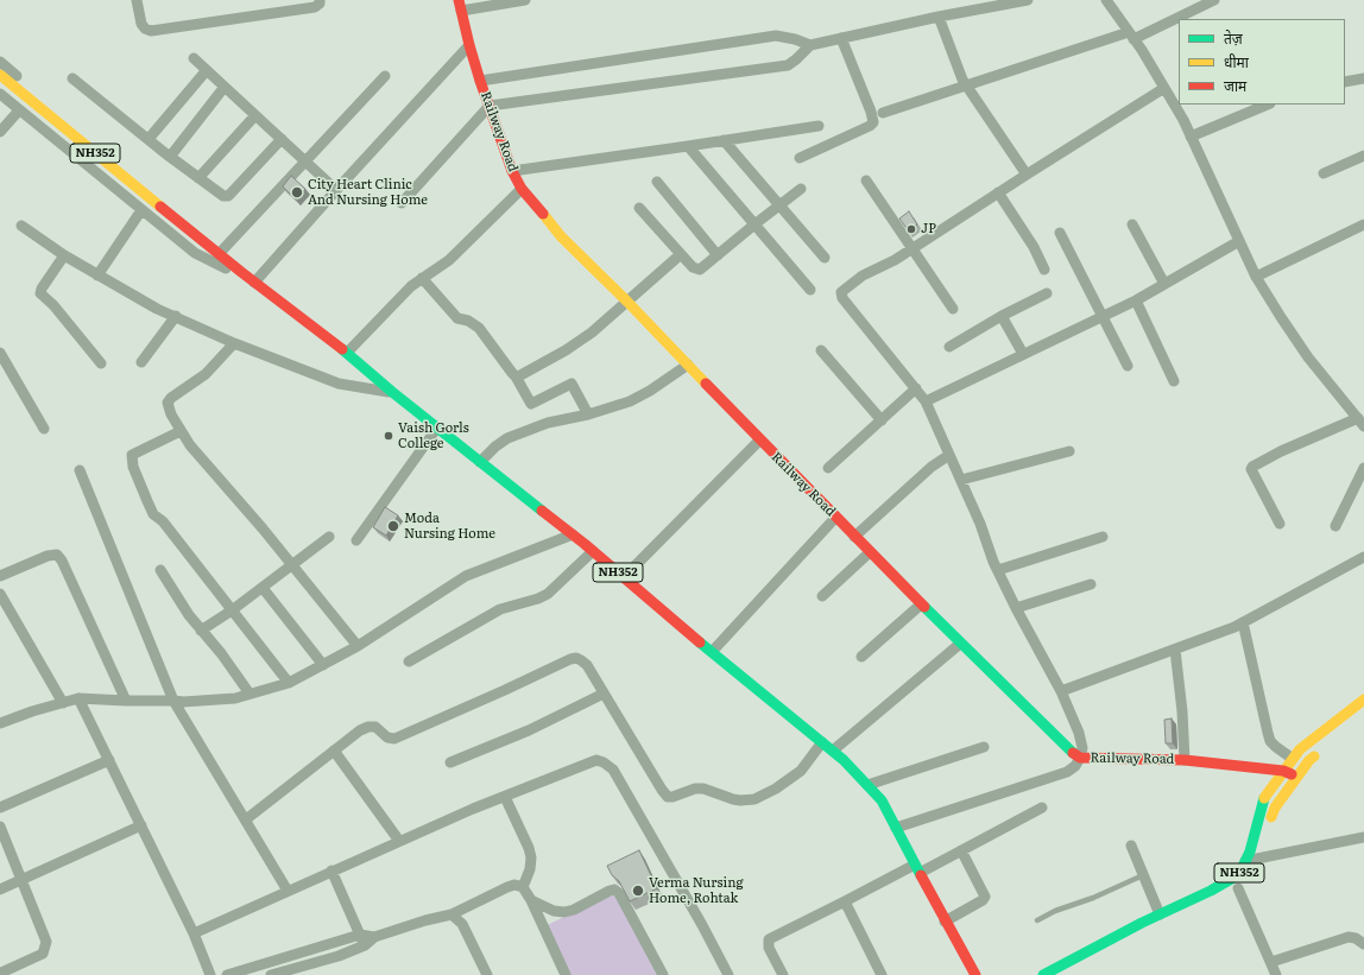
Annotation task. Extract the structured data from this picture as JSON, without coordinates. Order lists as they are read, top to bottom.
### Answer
{
  "streets": {
    "main road": ["Railway Road", "NH352"]
  },
  "crossings": [
    ["Railway Road", "NH352"]
  ],
  "places": [
    "City Heart Clinic And Nursing Home",
    "JP",
    "Vaish Gorls College",
    "Moda Nursing Home",
    "Verma Nursing Home, Rohtak"
  ],
  "legend": ["तेज़", "धीमा", "जाम"]
}
